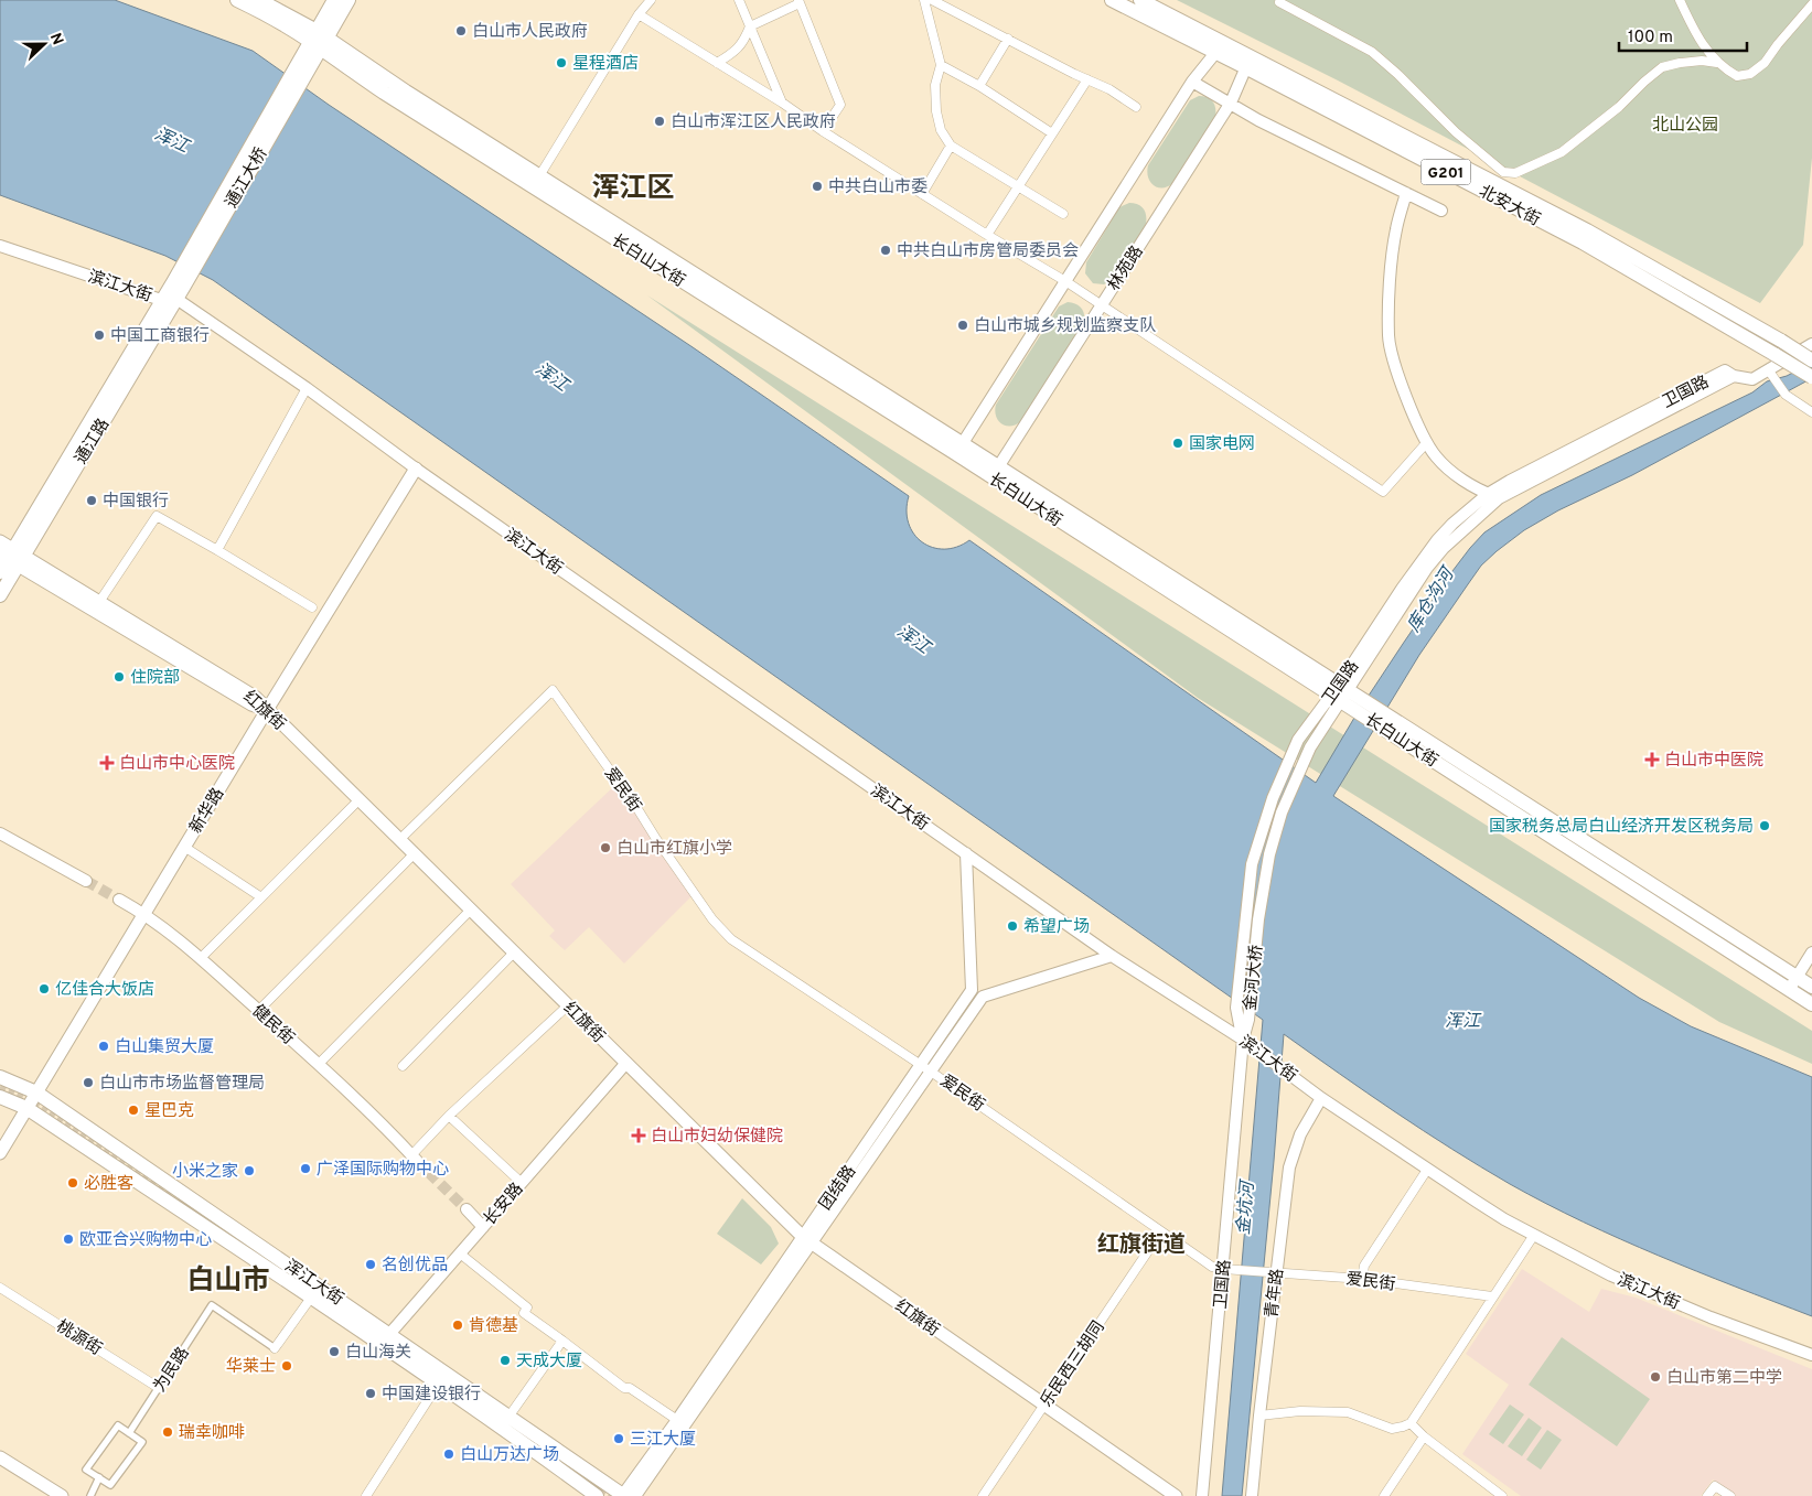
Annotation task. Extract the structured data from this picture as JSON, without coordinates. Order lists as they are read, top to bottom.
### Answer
{
  "streets": {
    "main road": [
      "G201",
      "通江大桥",
      "北安大街",
      "长白山大街",
      "通江路",
      "红旗街",
      "新华路",
      "浑江大街"
    ],
    "street": [
      "林苑路",
      "滨江大街",
      "卫国路",
      "爱民街",
      "金河大桥",
      "健民街",
      "团结路",
      "长安路",
      "青年路",
      "桃源街",
      "乐民西三胡同",
      "为民路"
    ]
  },
  "crossings": [
    ["通江大桥", "长白山大街"],
    ["通江大桥", "滨江大街"],
    ["通江大桥", "通江路"],
    ["北安大街", "林苑路"],
    ["长白山大街", "林苑路"],
    ["长白山大街", "卫国路"],
    ["滨江大街", "卫国路"],
    ["滨江大街", "通江路"],
    ["滨江大街", "新华路"],
    ["滨江大街", "金河大桥"],
    ["滨江大街", "青年路"],
    ["卫国路", "爱民街"],
    ["卫国路", "金河大桥"],
    ["通江路", "红旗街"],
    ["红旗街", "爱民街"],
    ["红旗街", "新华路"],
    ["红旗街", "团结路"],
    ["红旗街", "长安路"],
    ["红旗街", "乐民西三胡同"],
    ["爱民街", "团结路"],
    ["爱民街", "青年路"],
    ["爱民街", "乐民西三胡同"],
    ["新华路", "健民街"],
    ["新华路", "浑江大街"],
    ["团结路", "浑江大街"],
    ["长安路", "浑江大街"],
    ["桃源街", "为民路"]
  ],
  "districts": ["浑江区", "红旗街道", "白山市"],
  "water": ["浑江", "库仓沟河", "金坑河"],
  "parks": ["北山公园"],
  "places": {
    "other": [
      "白山市人民政府",
      "星程酒店",
      "白山市浑江区人民政府",
      "中共白山市委",
      "中共白山市房管局委员会",
      "白山市城乡规划监察支队",
      "中国工商银行",
      "国家电网",
      "中国银行",
      "住院部",
      "国家税务总局白山经济开发区税务局",
      "白山市红旗小学",
      "希望广场",
      "亿佳合大饭店",
      "白山集贸大厦",
      "白山市市场监督管理局",
      "星巴克",
      "广泽国际购物中心",
      "小米之家",
      "必胜客",
      "欧亚合兴购物中心",
      "名创优品",
      "肯德基",
      "白山海关",
      "天成大厦",
      "华莱士",
      "白山市第二中学",
      "中国建设银行",
      "瑞幸咖啡",
      "三江大厦",
      "白山万达广场"
    ],
    "health": ["白山市中医院", "白山市中心医院", "白山市妇幼保健院"]
  },
  "scale_bar": "100 m",
  "north": "right"
}
